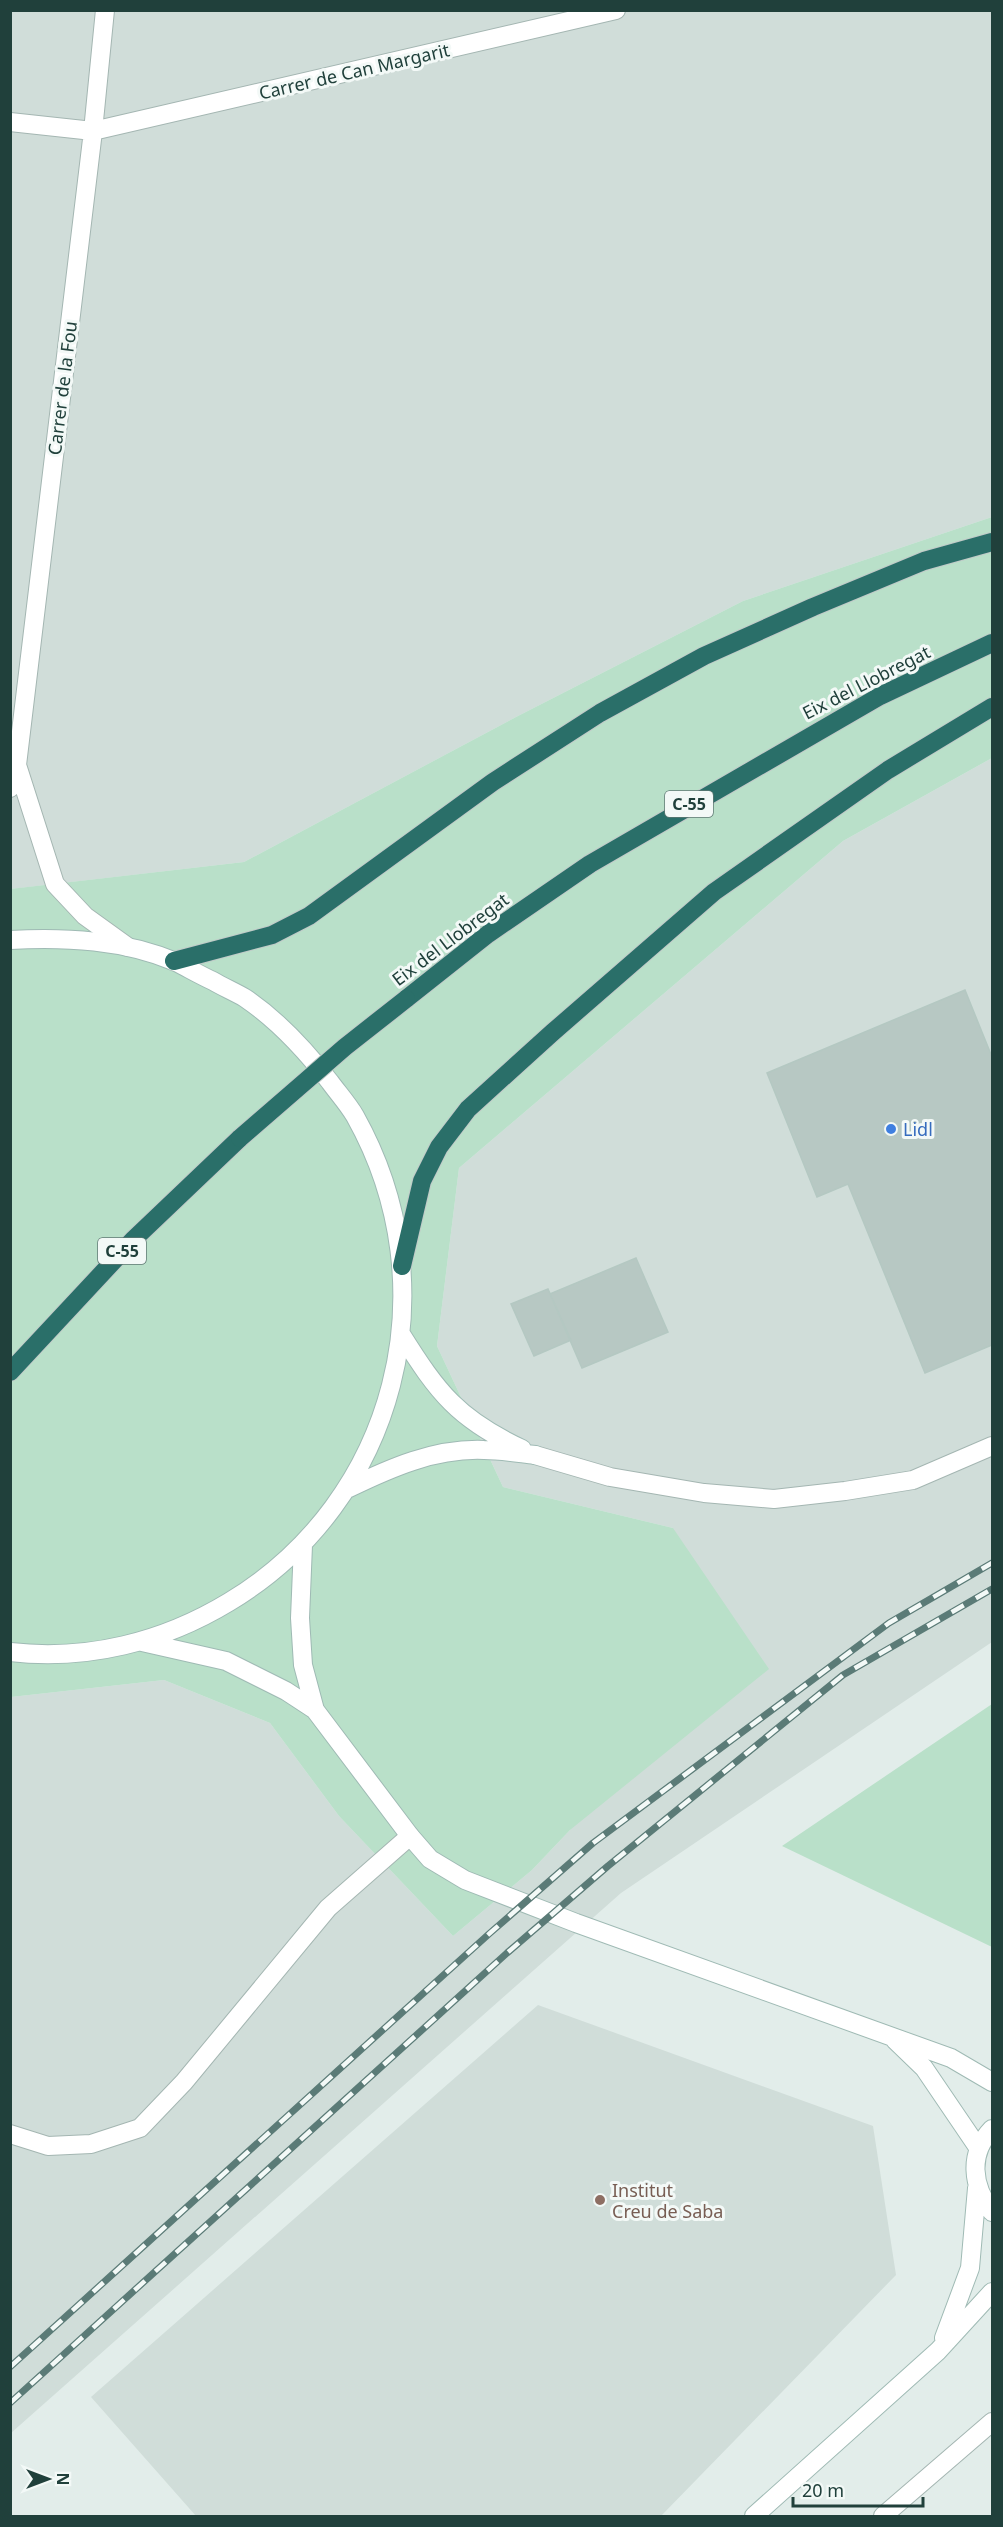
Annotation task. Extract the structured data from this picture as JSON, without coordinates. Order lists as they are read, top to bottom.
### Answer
{
  "streets": {
    "highway": ["Eix del Llobregat", "C-55"],
    "street": ["Carrer de Can Margarit", "Carrer de la Fou"]
  },
  "crossings": [
    ["Carrer de Can Margarit", "Carrer de la Fou"]
  ],
  "places": ["Lidl", "Institut Creu de Saba"],
  "scale_bar": "20 m",
  "north": "right"
}
